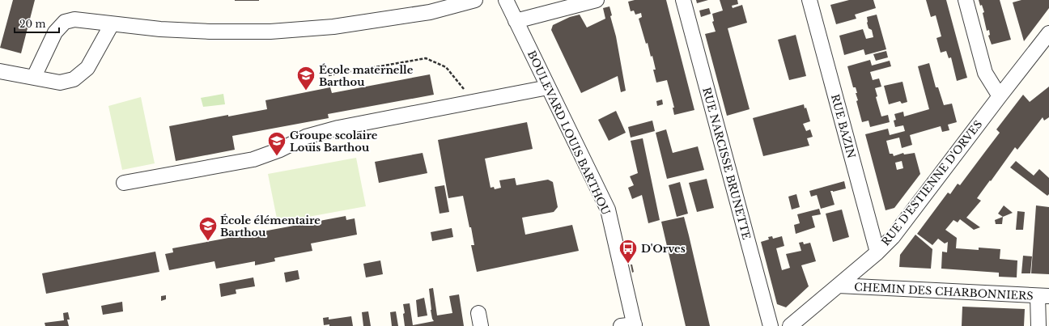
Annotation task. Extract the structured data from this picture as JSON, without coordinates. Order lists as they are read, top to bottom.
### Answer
{
  "streets": {
    "street": [
      "RUE BAZIN",
      "BOULEVARD LOUIS BARTHOU",
      "RUE NARCISSE BRUNETTE",
      "RUE D'ESTIENNE D'ORVES",
      "CHEMIN DES CHARBONNIERS"
    ]
  },
  "crossings": [
    ["RUE BAZIN", "RUE D'ESTIENNE D'ORVES"],
    ["RUE D'ESTIENNE D'ORVES", "CHEMIN DES CHARBONNIERS"]
  ],
  "places": {
    "school or university": ["École maternelle Barthou", "Groupe scolaire Louis Barthou", "École élémentaire Barthou"],
    "bus stop": ["D'Orves"]
  },
  "scale_bar": "20 m"
}
